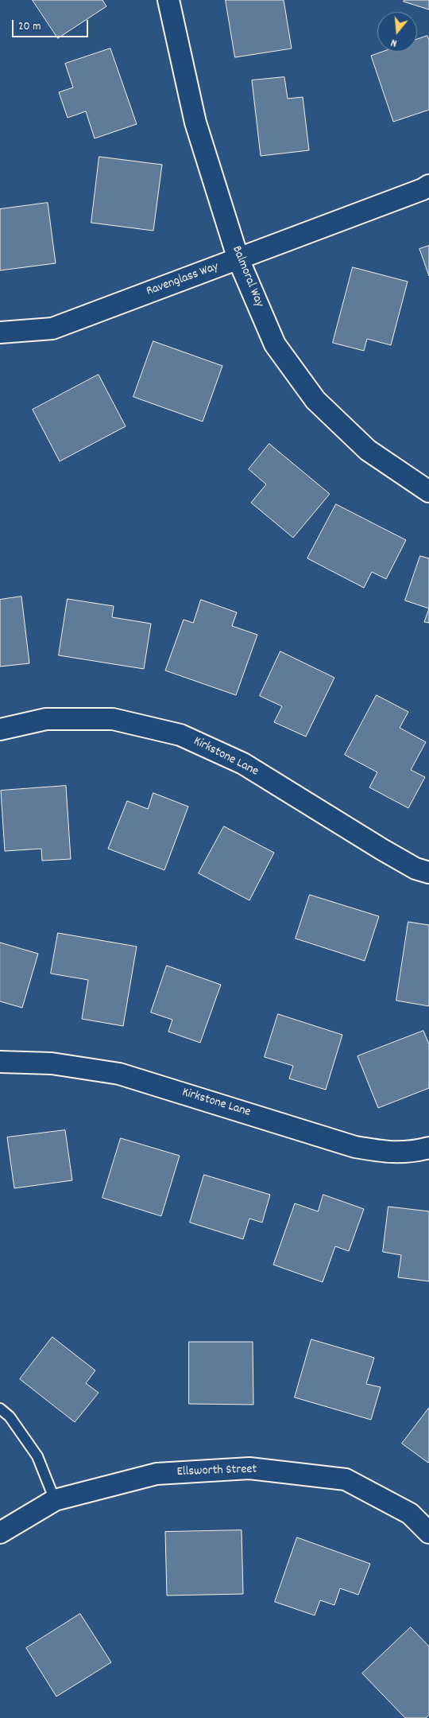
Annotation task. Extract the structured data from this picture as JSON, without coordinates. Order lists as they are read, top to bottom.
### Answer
{
  "streets": {
    "street": [
      "Balmoral Way",
      "Ravenglass Way",
      "Kirkstone Lane",
      "Ellsworth Street"
    ]
  },
  "crossings": [
    ["Balmoral Way", "Ravenglass Way"]
  ],
  "scale_bar": "20 m",
  "north": "bottom"
}
